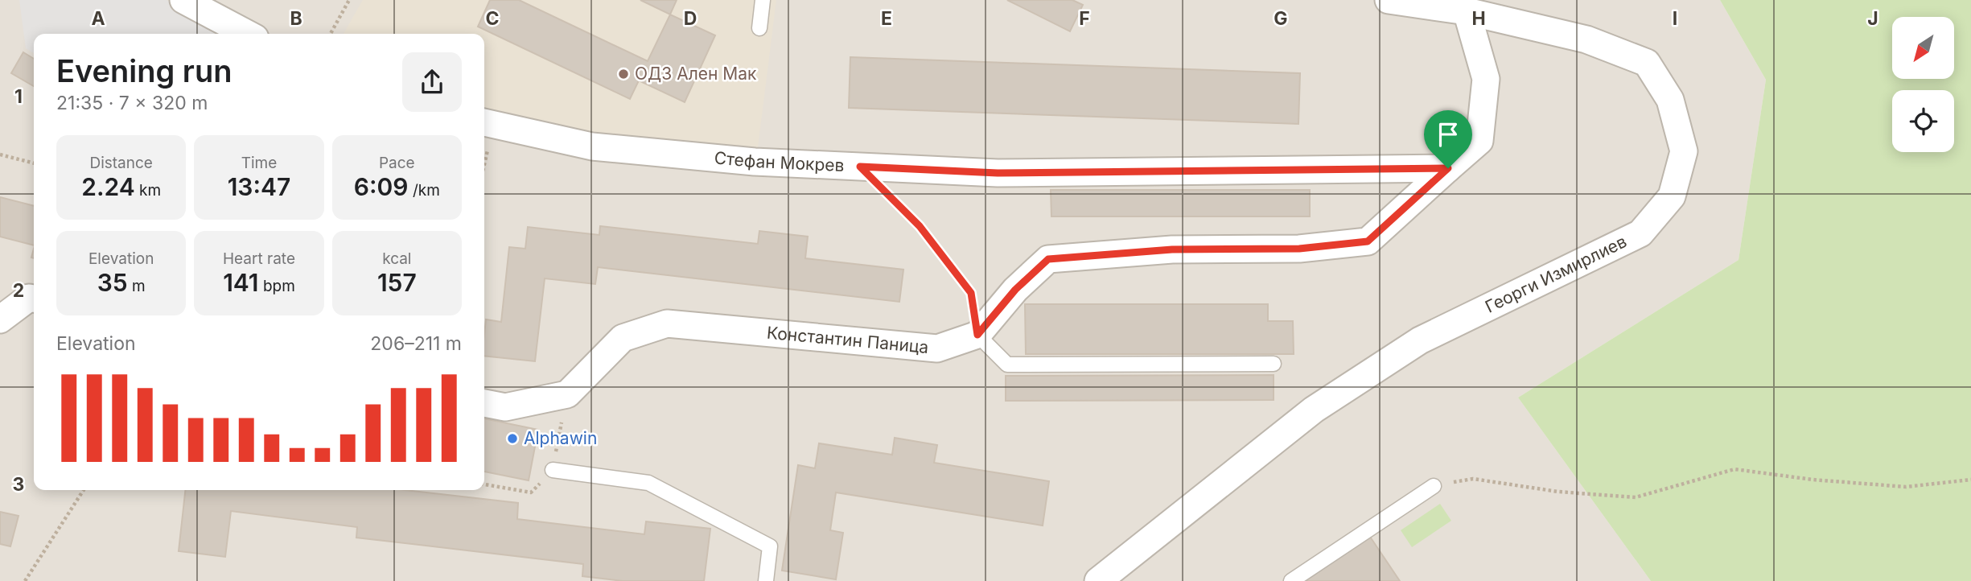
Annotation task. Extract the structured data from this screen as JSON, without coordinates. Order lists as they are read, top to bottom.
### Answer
{
  "streets": {
    "street": ["Стефан Мокрев", "Георги Измирлиев", "Константин Паница"]
  },
  "places": ["ОДЗ Ален Мак", "Alphawin"],
  "north": "bottom left",
  "page": {
    "heading": ["Evening run", "21:35 · 7 × 320 m"],
    "stats": [
      ["Distance", "2.24 km"],
      ["Time", "13:47"],
      ["Pace", "6:09 /km"],
      ["Elevation", "35 m"],
      ["Heart rate", "141 bpm"],
      ["kcal", "157"]
    ],
    "chart": ["Elevation", "206–211 m"]
  },
  "grid": {
    "columns": [
      "A",
      "B",
      "C",
      "D",
      "E",
      "F",
      "G",
      "H",
      "I",
      "J"
    ],
    "rows": ["1", "2", "3"]
  }
}
